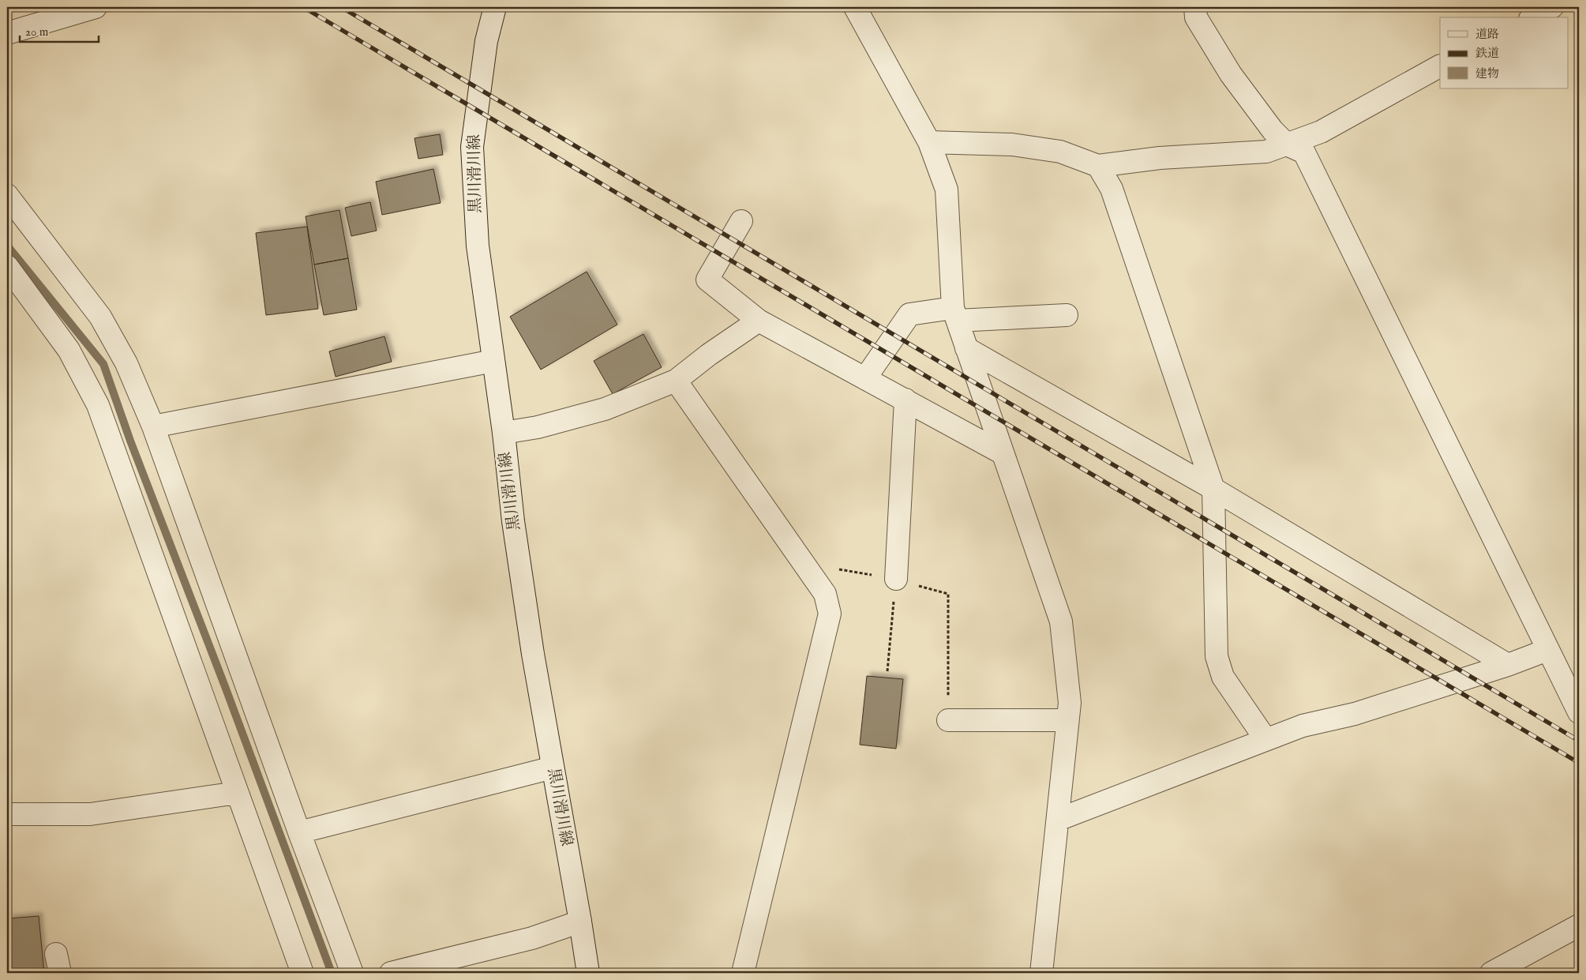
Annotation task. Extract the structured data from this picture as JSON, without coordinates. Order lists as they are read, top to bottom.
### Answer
{
  "streets": {
    "street": ["黒川滑川線"]
  },
  "legend": ["道路", "鉄道", "建物"],
  "scale_bar": "20 m"
}
